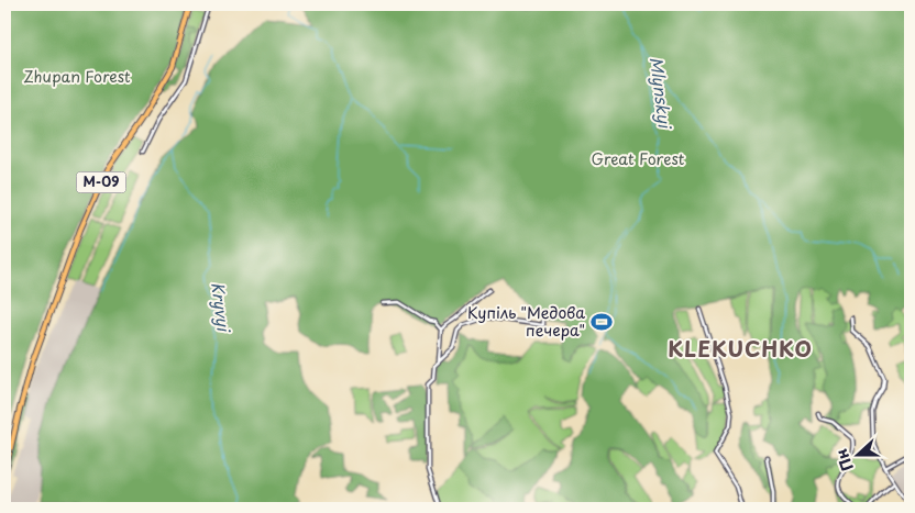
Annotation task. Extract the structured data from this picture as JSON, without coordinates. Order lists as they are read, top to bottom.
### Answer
{
  "streets": {
    "main road": ["М-09"]
  },
  "districts": ["KLEKUCHKO"],
  "water": ["Mlynskyi", "Kryvyi"],
  "parks": ["Zhupan Forest", "Great Forest"],
  "places": {
    "sports": ["Купіль \"Медова печера\""]
  },
  "north": "left"
}
